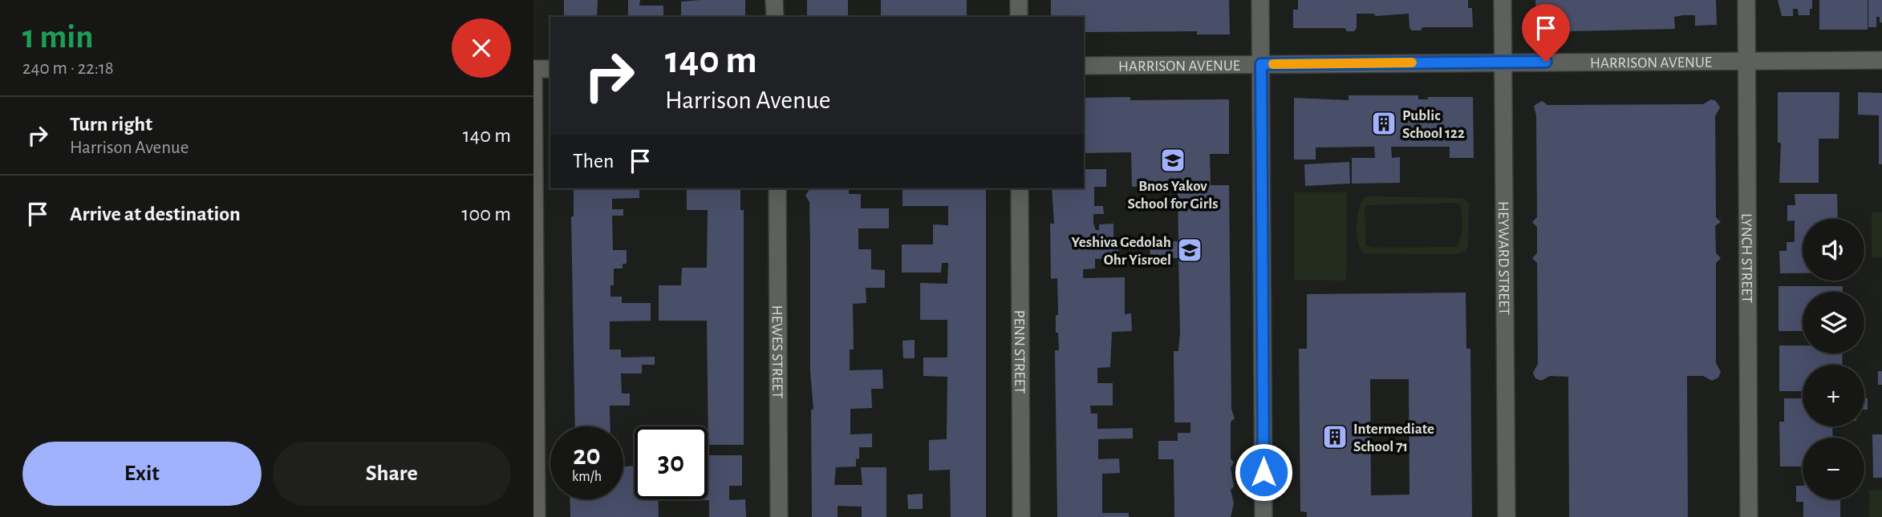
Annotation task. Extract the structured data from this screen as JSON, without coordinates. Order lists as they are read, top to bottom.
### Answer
{
  "streets": {
    "street": [
      "HARRISON AVENUE",
      "HEYWARD STREET",
      "LYNCH STREET",
      "HEWES STREET",
      "PENN STREET"
    ]
  },
  "crossings": [
    ["HARRISON AVENUE", "HEYWARD STREET"],
    ["HARRISON AVENUE", "LYNCH STREET"]
  ],
  "places": {
    "building": ["Public School 122", "Intermediate School 71"],
    "school or university": ["Bnos Yakov School for Girls", "Yeshiva Gedolah Ohr Yisroel"]
  },
  "page": {
    "heading": ["1 min", "240 m · 22:18"],
    "turn": ["140 m", "Harrison Avenue"],
    "list": [
      {
        "name": "Turn right",
        "note": "Harrison Avenue",
        "value": "140 m"
      },
      {
        "name": "Arrive at destination",
        "value": "100 m"
      }
    ],
    "then": "Then",
    "map_buttons": ["+", "−"],
    "speed": "20 km/h",
    "limit": "30",
    "buttons": ["Exit", "Share"]
  }
}
